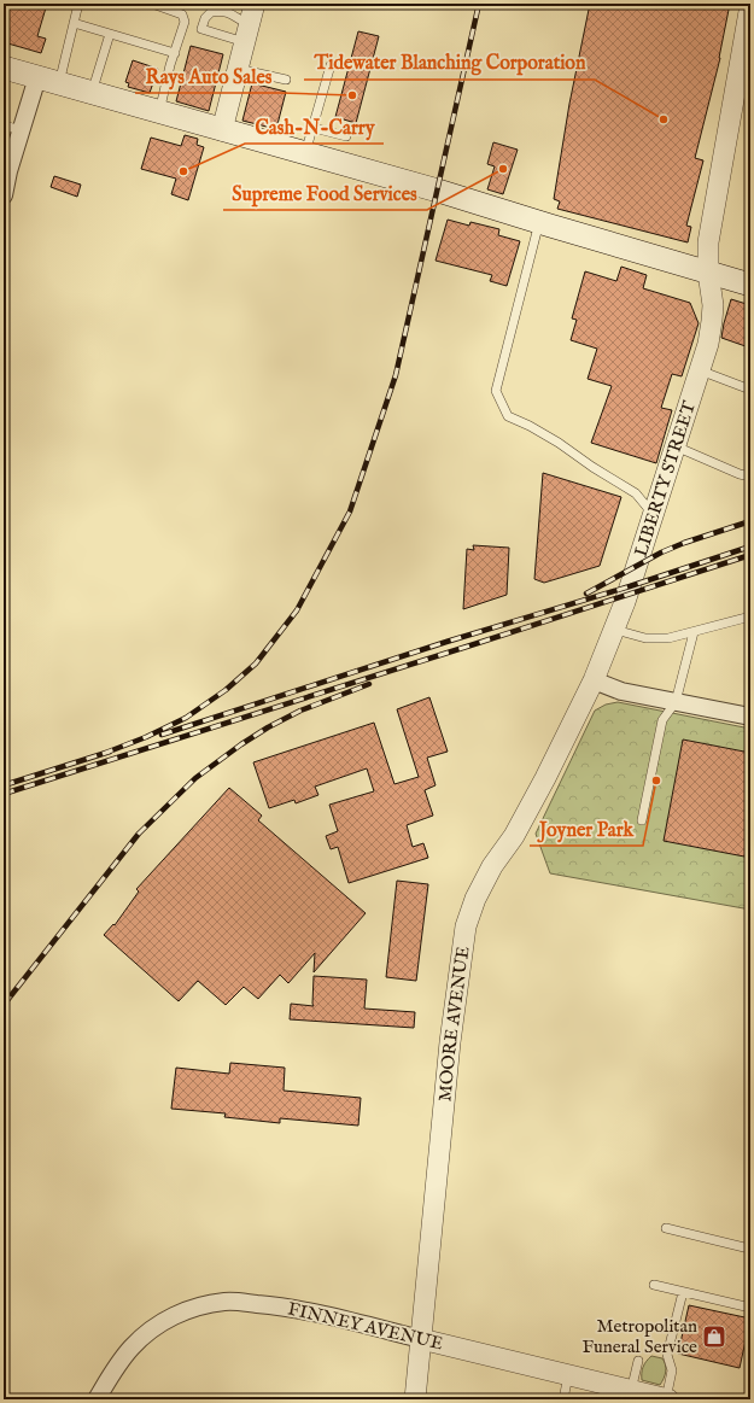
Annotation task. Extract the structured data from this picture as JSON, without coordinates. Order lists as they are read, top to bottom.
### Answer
{
  "streets": {
    "street": ["LIBERTY STREET", "MOORE AVENUE", "FINNEY AVENUE"]
  },
  "crossings": [
    ["LIBERTY STREET", "MOORE AVENUE"],
    ["MOORE AVENUE", "FINNEY AVENUE"]
  ],
  "places": {
    "other": [
      "Rays Auto Sales",
      "Tidewater Blanching Corporation",
      "Supreme Food Services",
      "Cash-N-Carry",
      "Joyner Park"
    ],
    "shop": ["Metropolitan Funeral Service"]
  }
}
